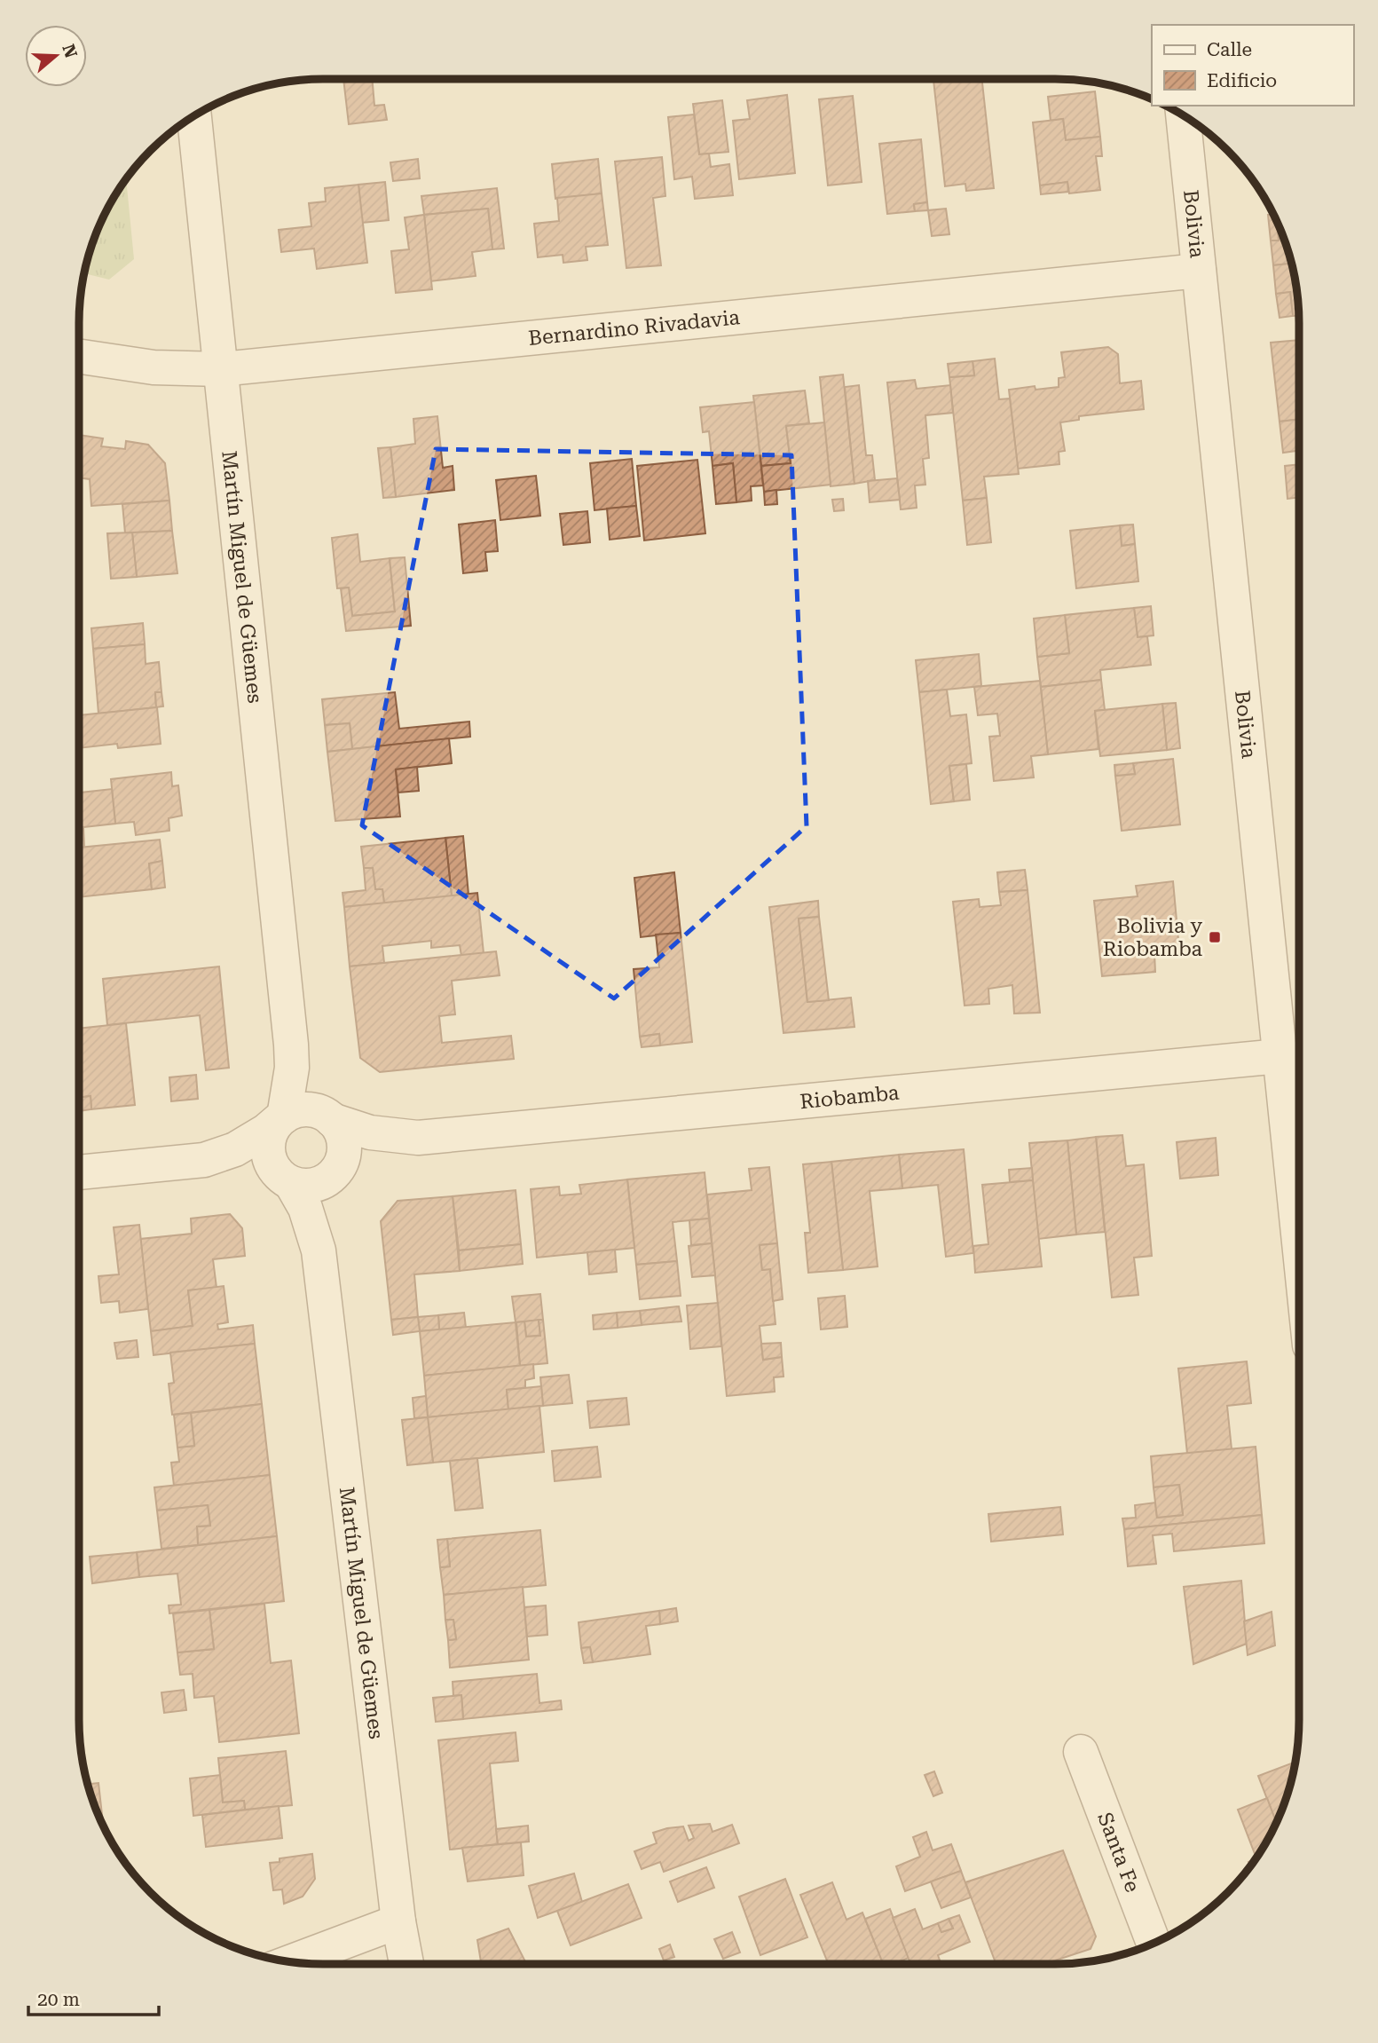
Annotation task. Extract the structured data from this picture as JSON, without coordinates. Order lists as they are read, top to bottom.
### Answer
{
  "streets": {
    "street": [
      "Bolivia",
      "Bernardino Rivadavia",
      "Martín Miguel de Güemes",
      "Riobamba",
      "Santa Fe"
    ]
  },
  "crossings": [
    ["Bolivia", "Bernardino Rivadavia"],
    ["Bolivia", "Riobamba"],
    ["Bernardino Rivadavia", "Martín Miguel de Güemes"],
    ["Martín Miguel de Güemes", "Riobamba"]
  ],
  "places": {
    "transit": ["Bolivia y Riobamba"]
  },
  "legend": ["Calle", "Edificio"],
  "scale_bar": "20 m",
  "north": "right"
}
